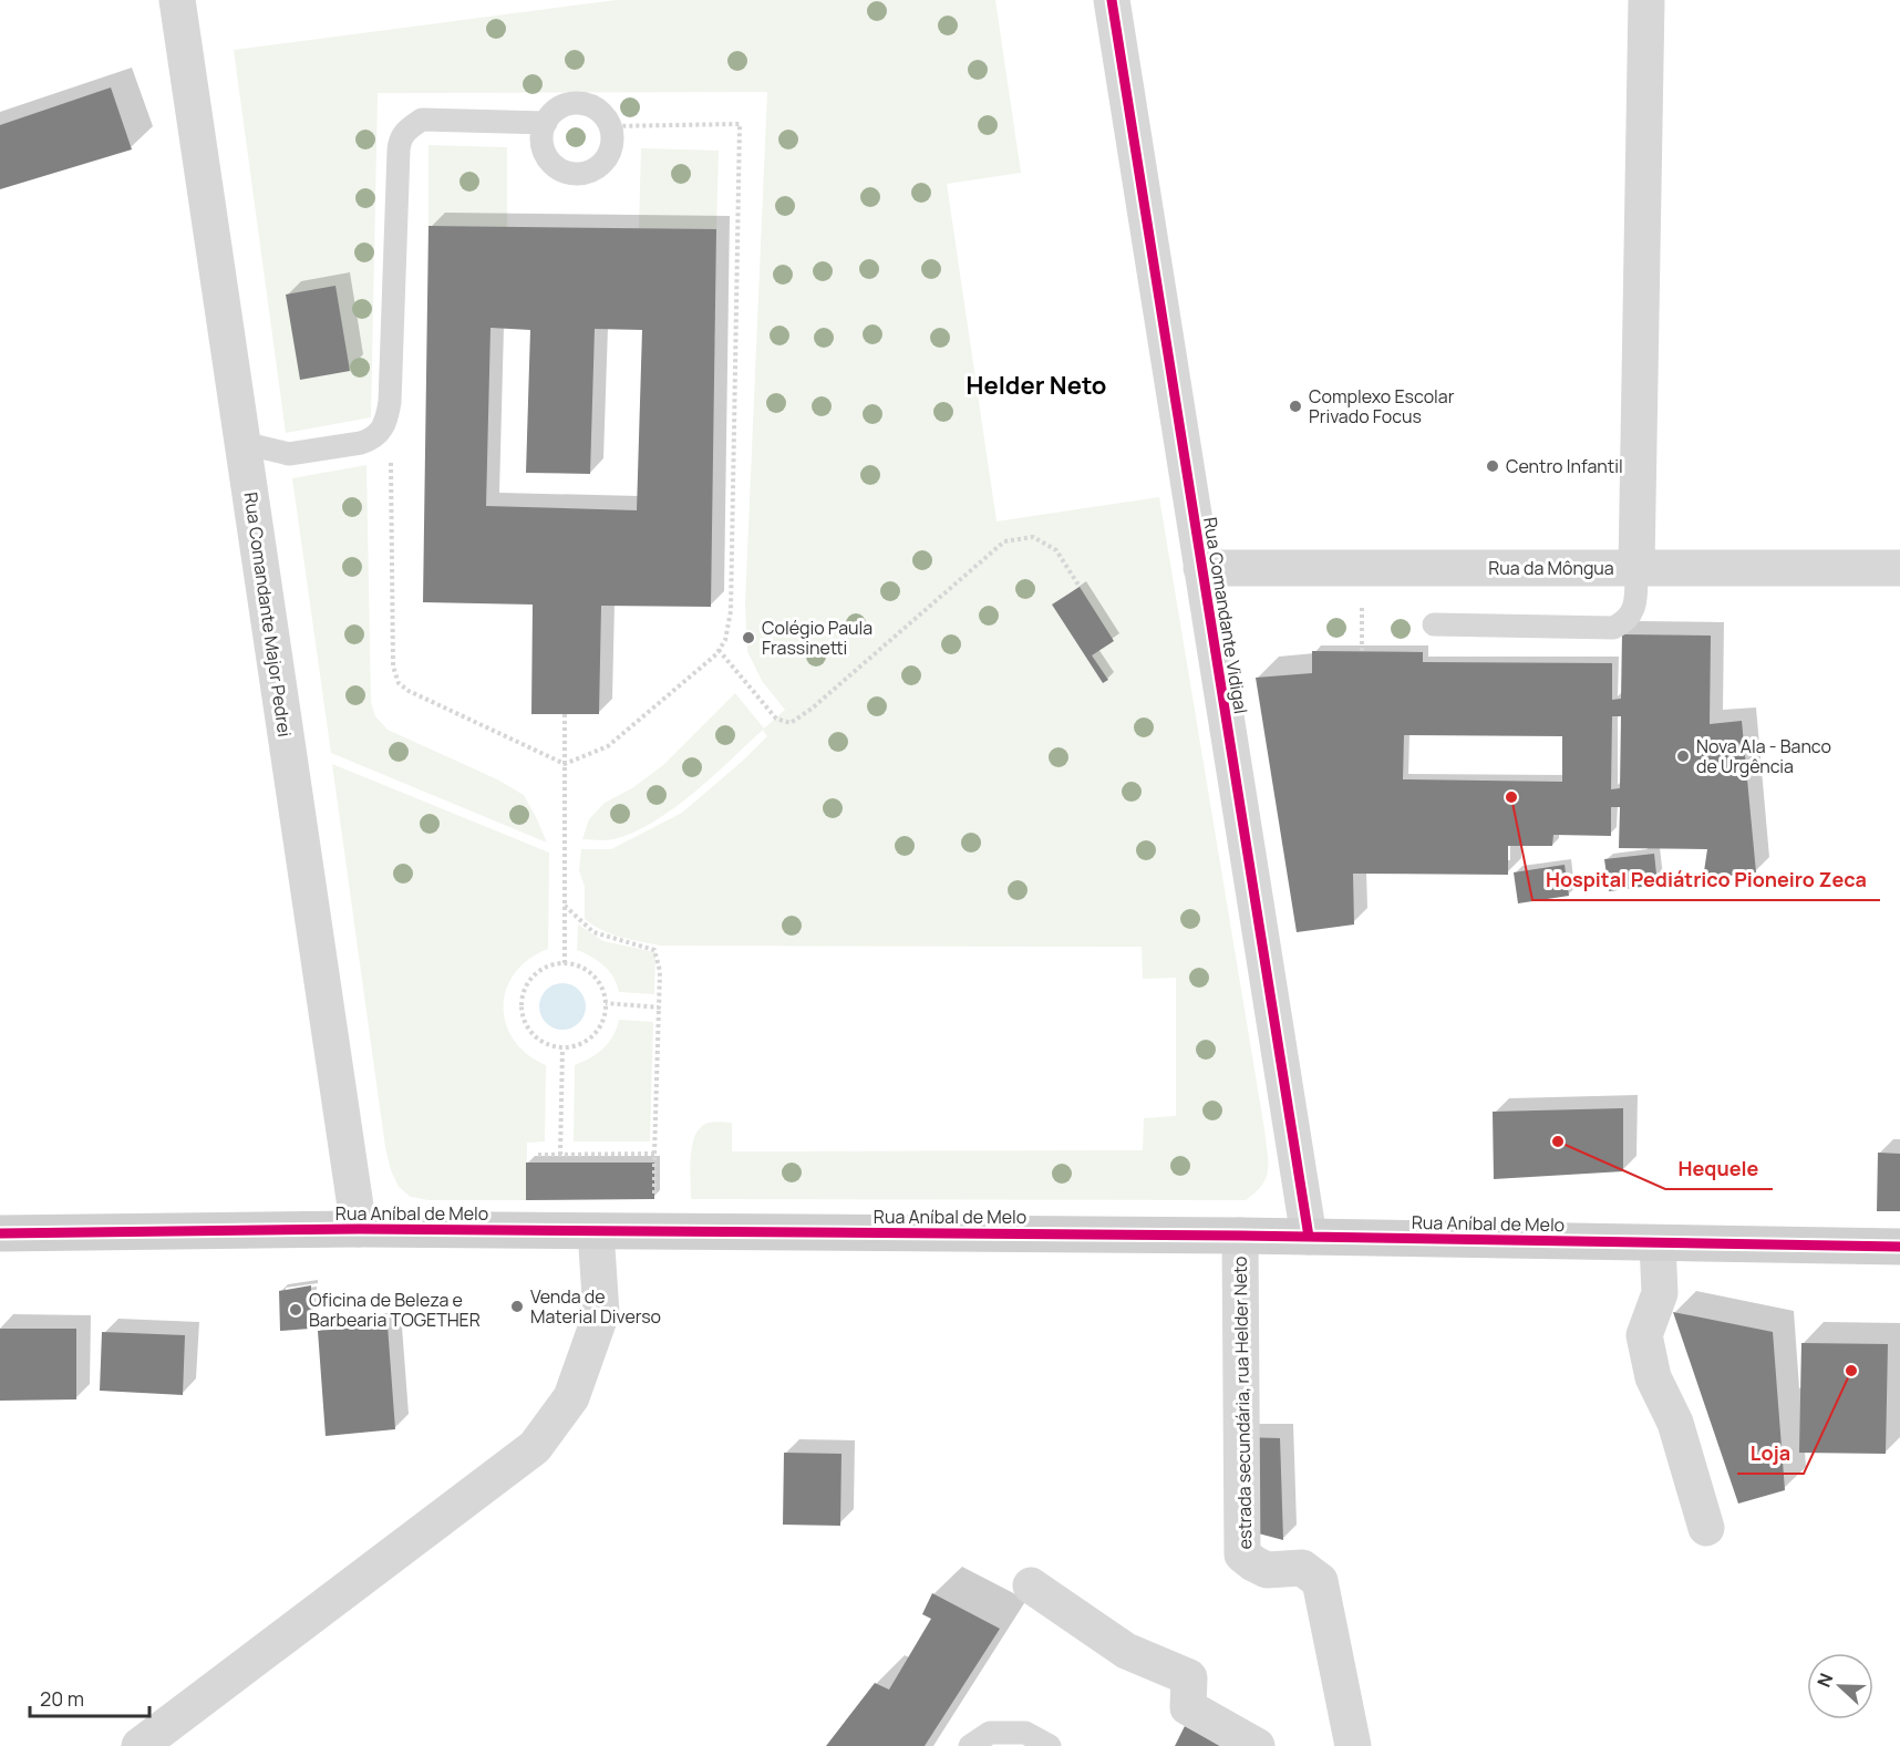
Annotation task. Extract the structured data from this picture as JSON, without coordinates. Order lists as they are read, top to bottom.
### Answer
{
  "streets": {
    "street": [
      "Rua da Môngua",
      "Rua Comandante Major Pedrei",
      "Rua Comandante Vidigal",
      "Rua Aníbal de Melo",
      "estrada secundária, rua Helder Neto"
    ]
  },
  "crossings": [
    ["Rua da Môngua", "Rua Comandante Vidigal"],
    ["Rua Comandante Major Pedrei", "Rua Aníbal de Melo"],
    ["Rua Comandante Vidigal", "Rua Aníbal de Melo"],
    ["Rua Aníbal de Melo", "estrada secundária, rua Helder Neto"]
  ],
  "districts": ["Helder Neto"],
  "places": [
    "Complexo Escolar Privado Focus",
    "Centro Infantil",
    "Colégio Paula Frassinetti",
    "Nova Ala - Banco de Urgência",
    "Hospital Pediátrico Pioneiro Zeca",
    "Hequele",
    "Venda de Material Diverso",
    "Oficina de Beleza e Barbearia TOGETHER",
    "Loja"
  ],
  "scale_bar": "20 m",
  "north": "left"
}
